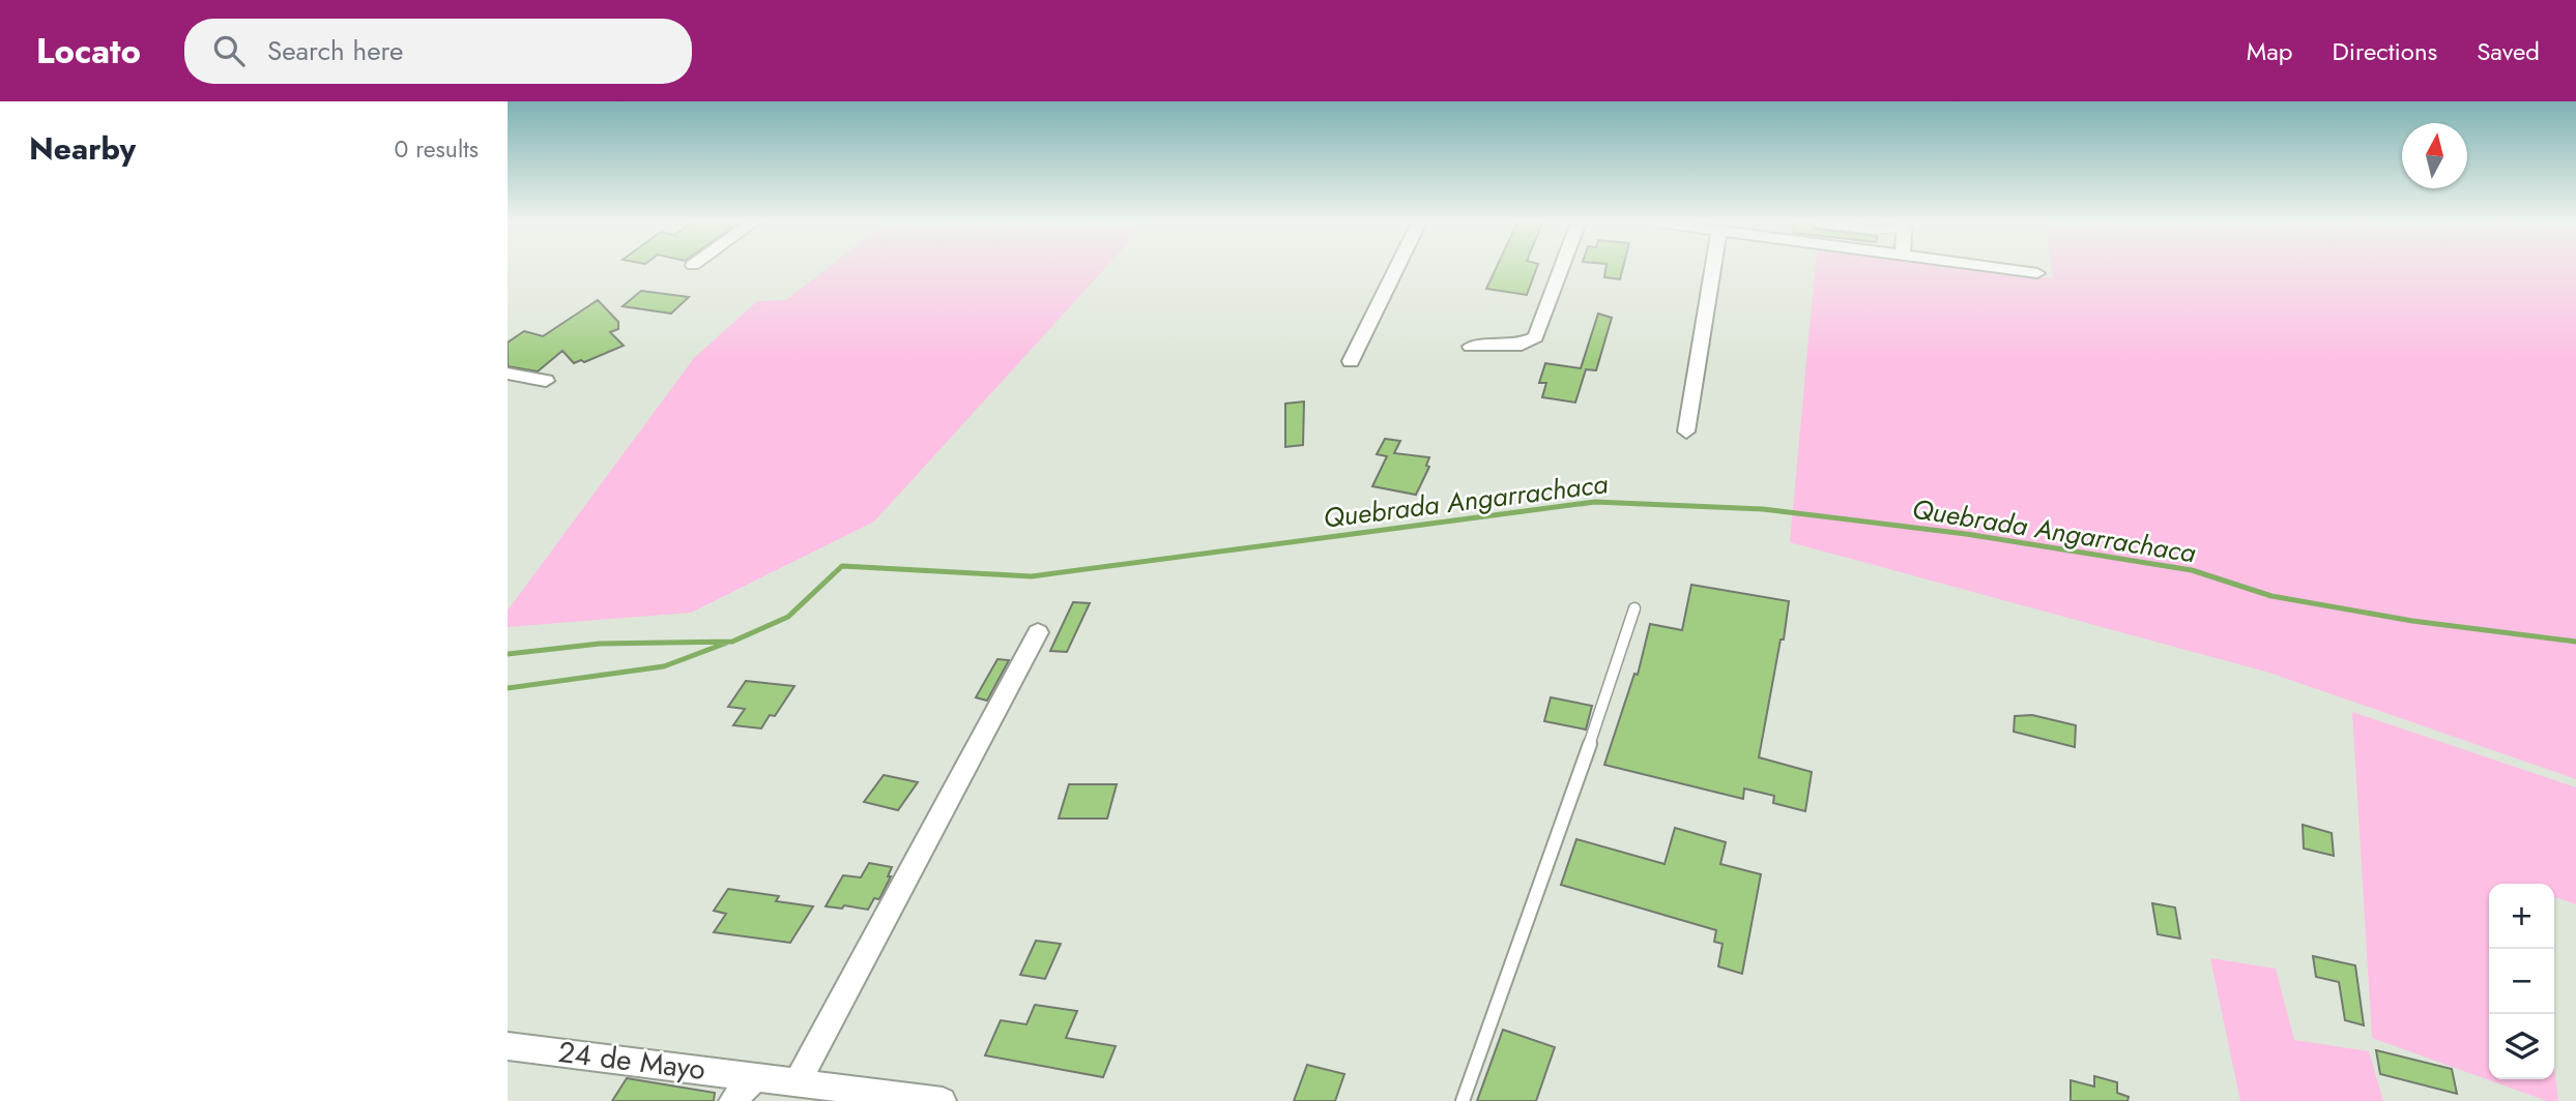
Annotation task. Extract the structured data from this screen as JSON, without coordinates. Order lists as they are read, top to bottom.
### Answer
{
  "streets": {
    "street": ["24 de Mayo"]
  },
  "water": ["Quebrada Angarrachaca"],
  "north": "top",
  "page": {
    "header": "Locato",
    "search": "Search here",
    "nav": ["Map", "Directions", "Saved"],
    "heading": ["Nearby", "0 results"],
    "map_buttons": ["+", "−"]
  }
}
